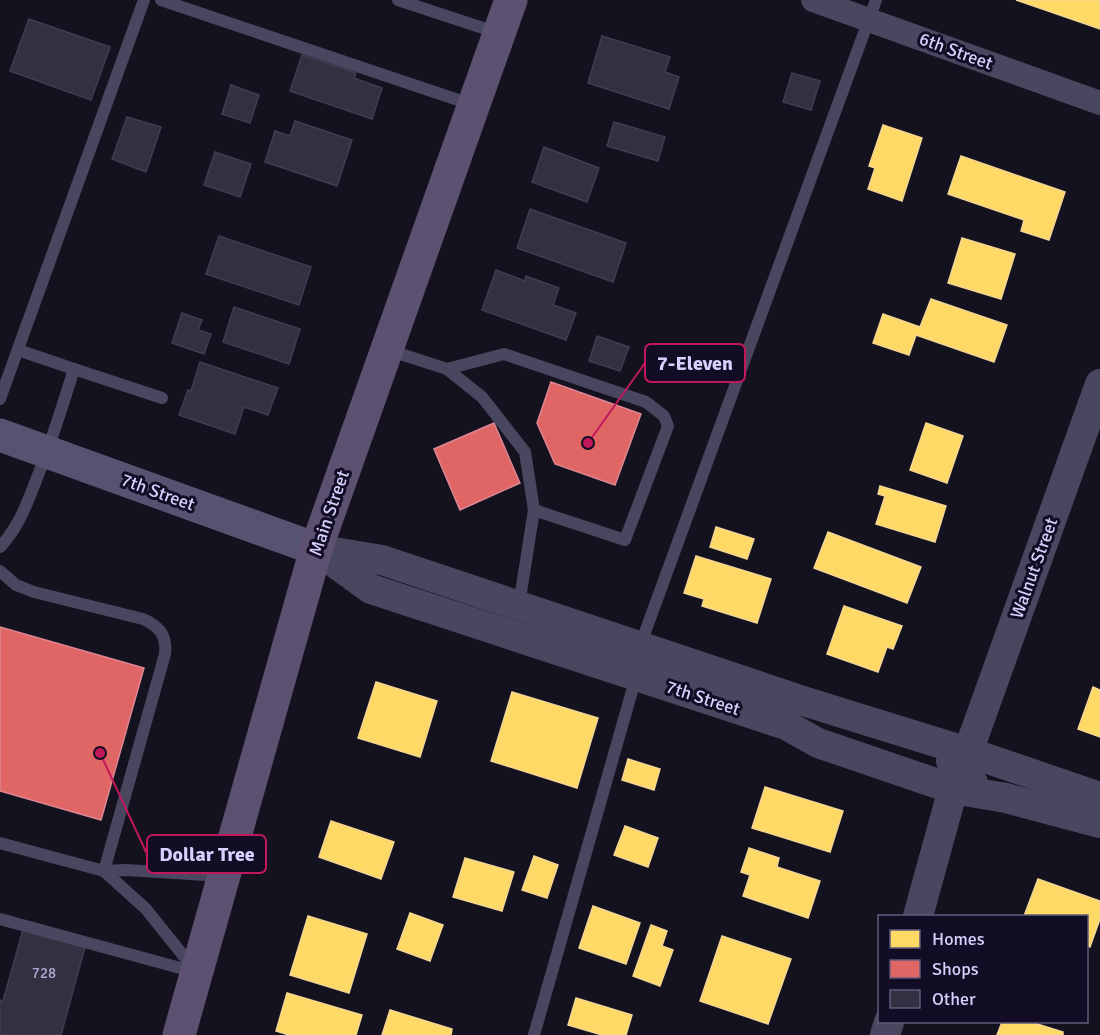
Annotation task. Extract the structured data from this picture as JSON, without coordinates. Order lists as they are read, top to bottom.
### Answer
{
  "streets": {
    "main road": ["7th Street", "Main Street"],
    "street": ["6th Street", "Walnut Street"]
  },
  "crossings": [
    ["7th Street", "Main Street"],
    ["7th Street", "Walnut Street"]
  ],
  "places": ["7-Eleven", "Dollar Tree"],
  "house_numbers": ["728"],
  "legend": ["Homes", "Shops", "Other"]
}
